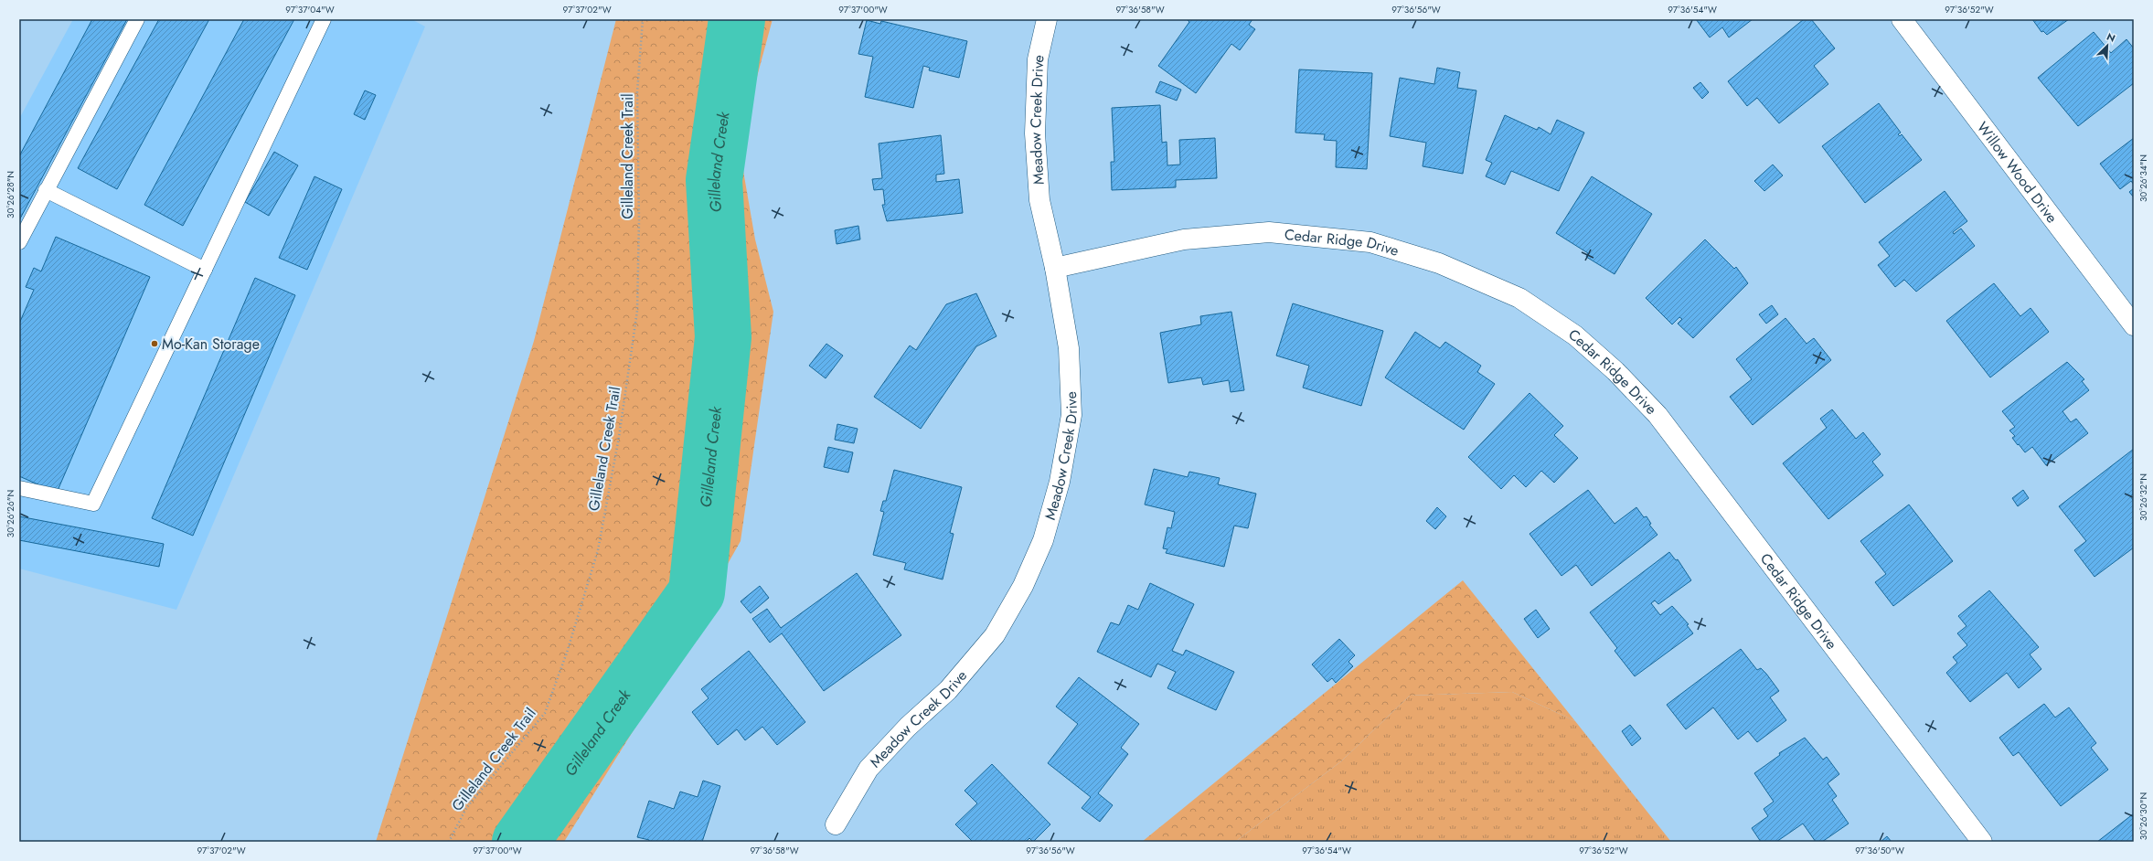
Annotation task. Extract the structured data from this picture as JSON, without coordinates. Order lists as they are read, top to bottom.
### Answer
{
  "streets": {
    "street": ["Meadow Creek Drive", "Willow Wood Drive", "Cedar Ridge Drive"],
    "path": ["Gilleland Creek Trail"]
  },
  "crossings": [
    ["Meadow Creek Drive", "Cedar Ridge Drive"]
  ],
  "water": ["Gilleland Creek"],
  "places": ["Mo-Kan Storage"],
  "north": "top right",
  "coordinates": [
    "97°37'04\"W",
    "97°37'02\"W",
    "97°37'00\"W",
    "97°36'58\"W",
    "97°36'56\"W",
    "97°36'54\"W",
    "97°36'52\"W",
    "30°26'34\"N",
    "30°26'28\"N",
    "30°26'32\"N",
    "30°26'26\"N",
    "30°26'30\"N",
    "97°36'50\"W"
  ]
}
